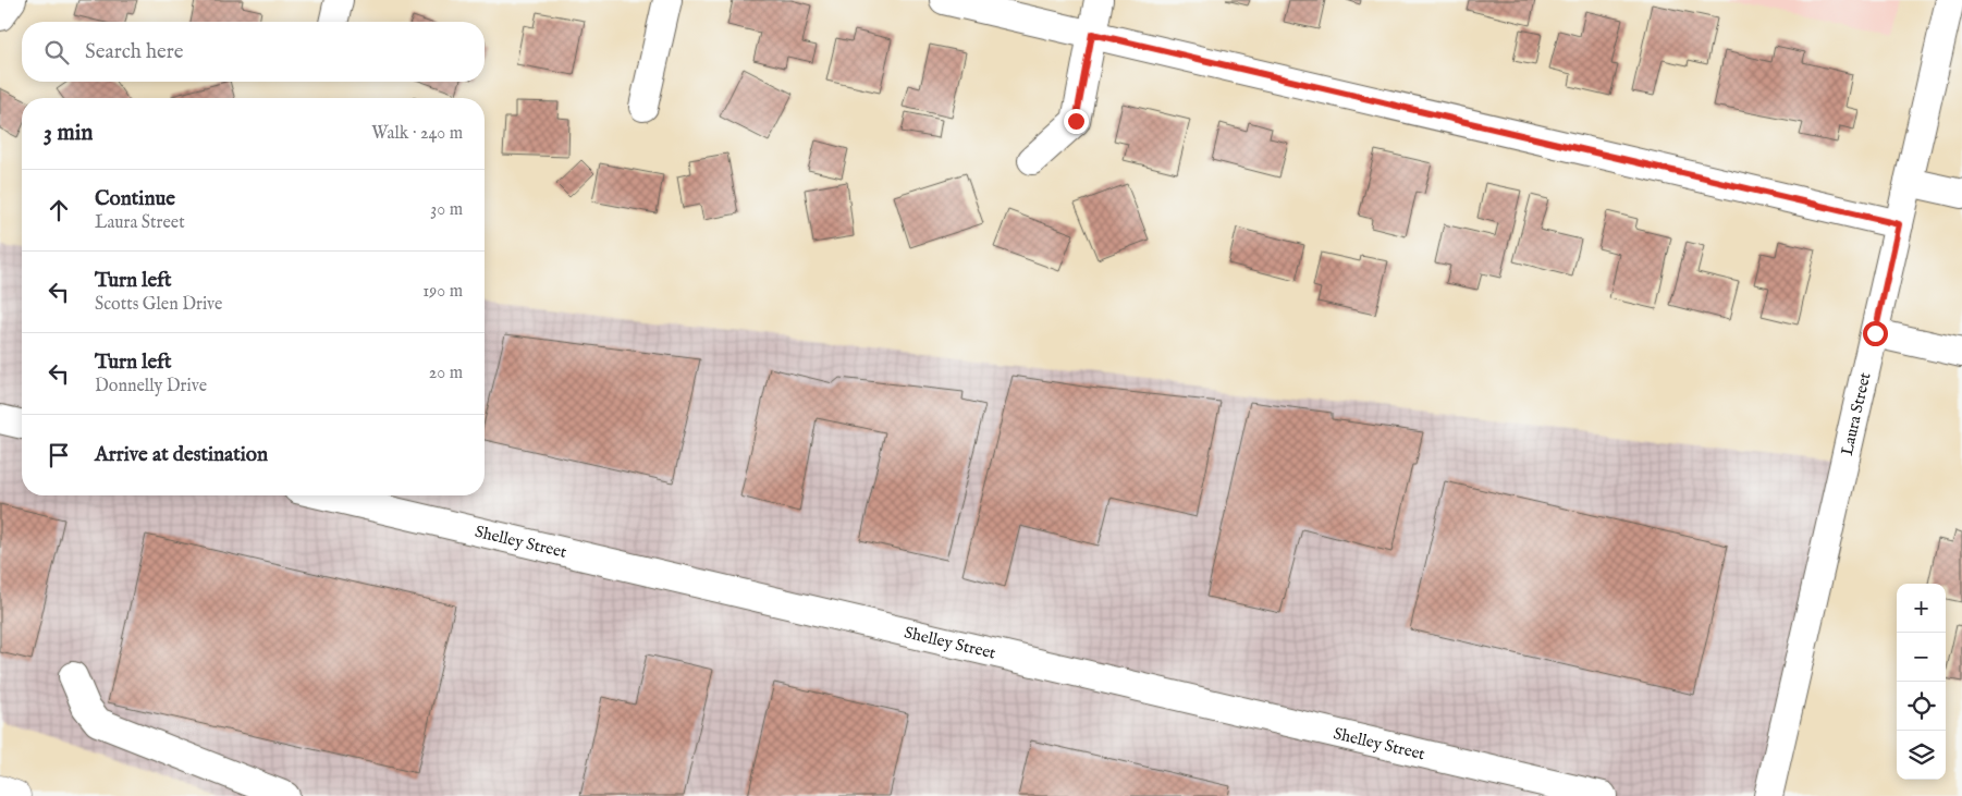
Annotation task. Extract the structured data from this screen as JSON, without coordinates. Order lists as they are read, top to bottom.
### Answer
{
  "streets": {
    "street": ["Laura Street", "Shelley Street"]
  },
  "page": {
    "search": "Search here",
    "heading": ["3 min", "Walk · 240 m"],
    "list": [
      ["Continue", "Laura Street", "30 m"],
      ["Turn left", "Scotts Glen Drive", "190 m"],
      ["Turn left", "Donnelly Drive", "20 m"],
      "Arrive at destination"
    ],
    "map_buttons": ["+", "−"]
  }
}
